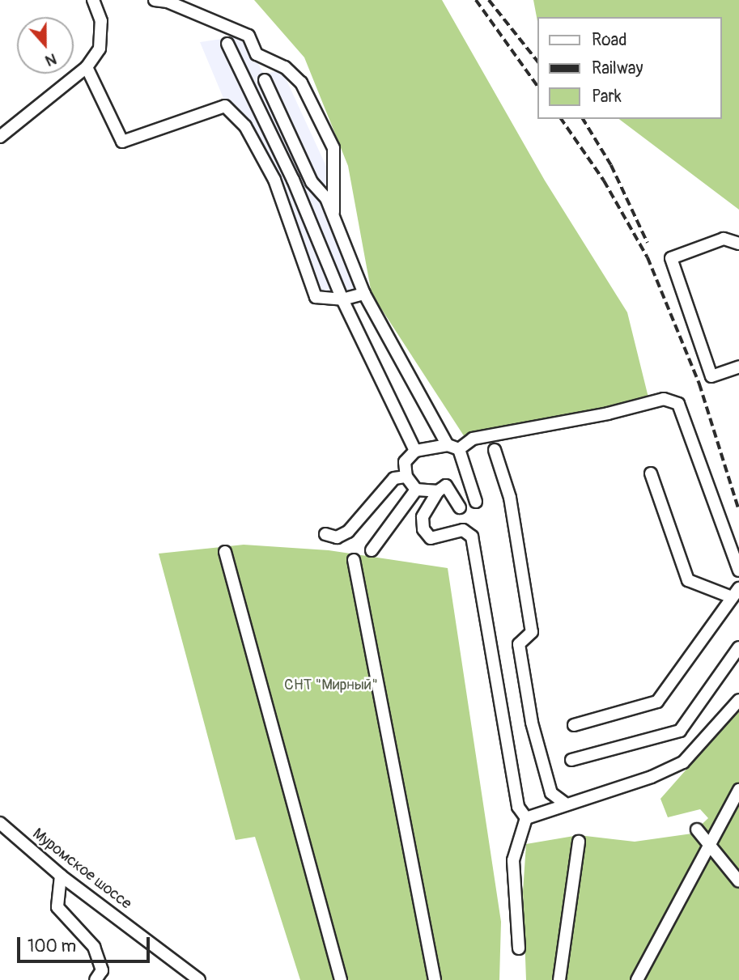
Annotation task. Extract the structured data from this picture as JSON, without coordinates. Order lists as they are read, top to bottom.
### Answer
{
  "streets": {
    "street": ["Муромское шоссе"]
  },
  "parks": ["СНТ \"Мирный\""],
  "legend": ["Road", "Railway", "Park"],
  "scale_bar": "100 m",
  "north": "bottom"
}
